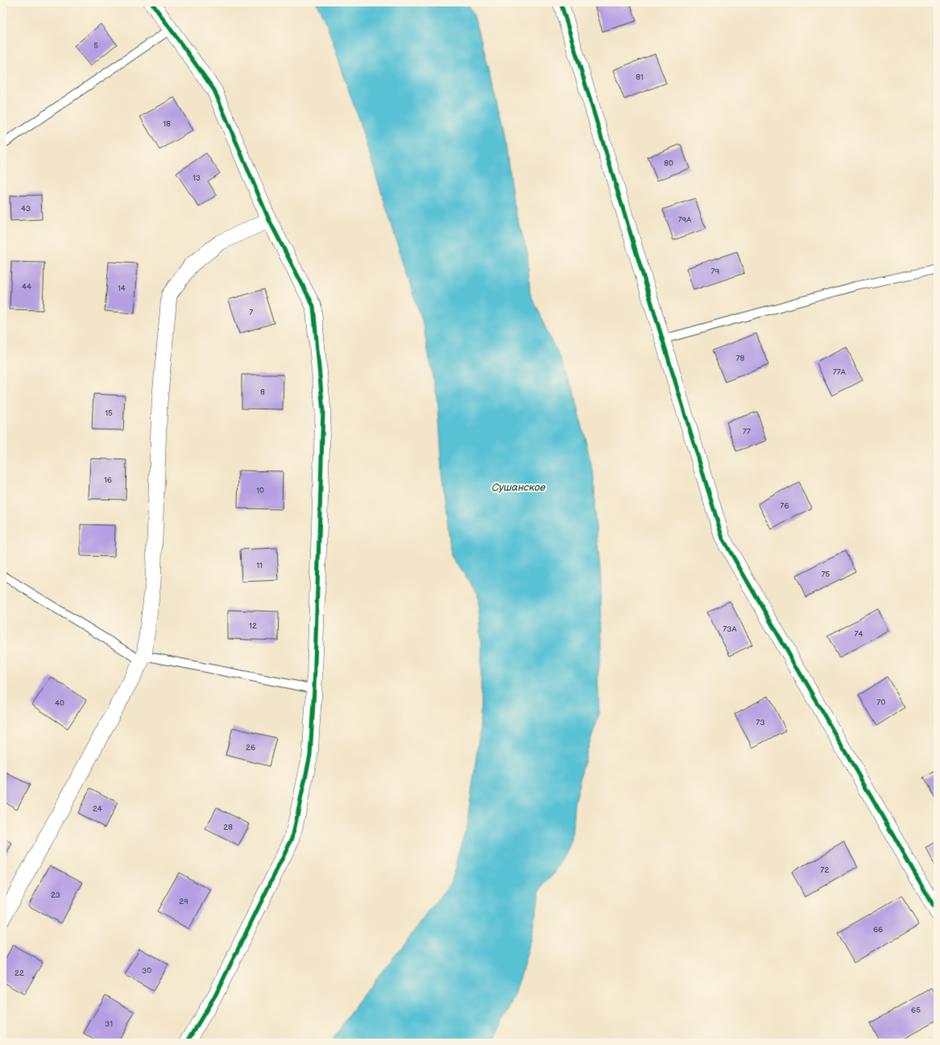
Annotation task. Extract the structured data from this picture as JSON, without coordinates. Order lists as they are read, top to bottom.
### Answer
{
  "water": ["Сушанское"],
  "house_numbers": [
    "5",
    "81",
    "18",
    "80",
    "13",
    "43",
    "79А",
    "79",
    "44",
    "14",
    "7",
    "78",
    "77А",
    "8",
    "15",
    "77",
    "16",
    "10",
    "76",
    "11",
    "75",
    "12",
    "73А",
    "74",
    "70",
    "40",
    "73",
    "26",
    "24",
    "28",
    "72",
    "23",
    "29",
    "66",
    "30",
    "22",
    "65",
    "31"
  ]
}
